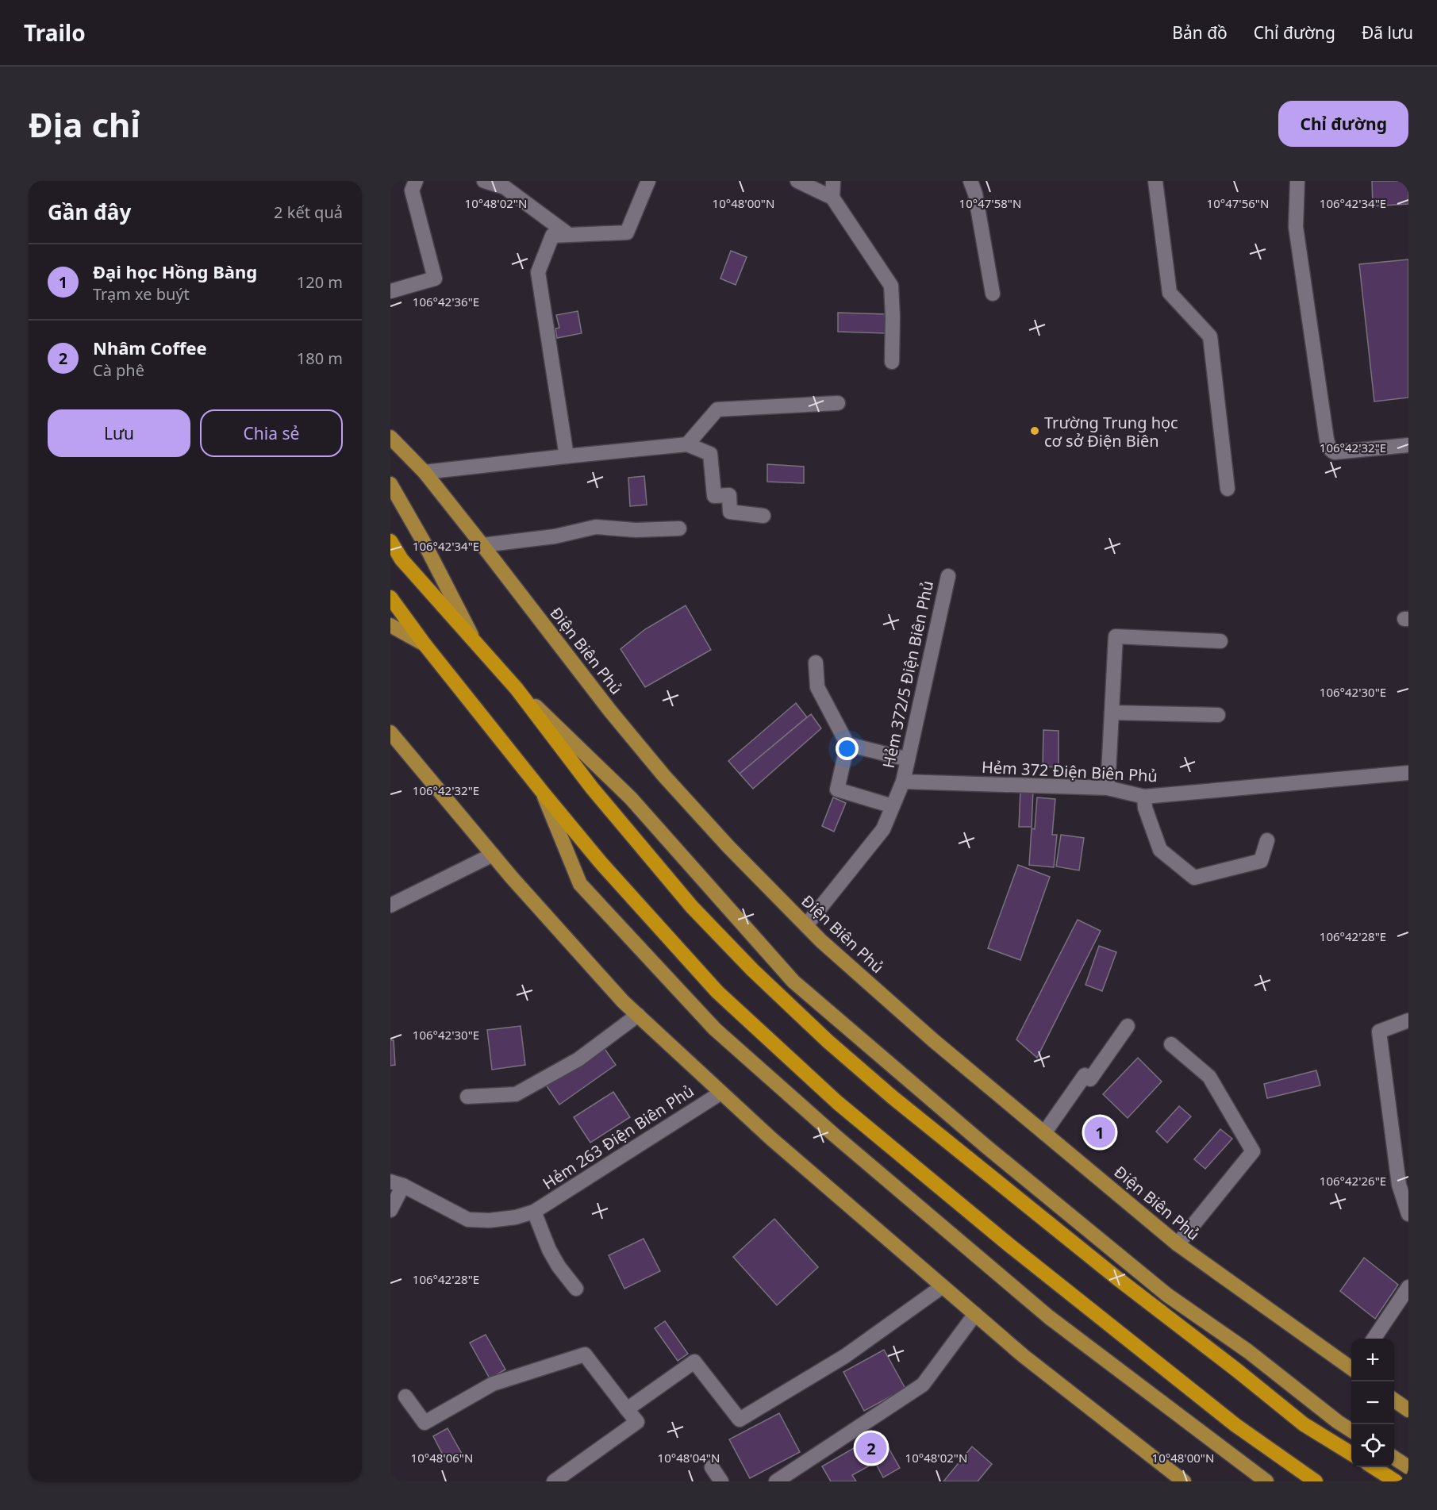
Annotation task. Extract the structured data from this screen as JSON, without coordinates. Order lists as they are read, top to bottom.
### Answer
{
  "streets": {
    "main road": ["Điện Biên Phủ"],
    "street": ["Hẻm 372/5 Điện Biên Phủ", "Hẻm 372 Điện Biên Phủ", "Hẻm 263 Điện Biên Phủ"]
  },
  "crossings": [
    ["Hẻm 372/5 Điện Biên Phủ", "Hẻm 372 Điện Biên Phủ"]
  ],
  "places": ["Trường Trung học cơ sở Điện Biên"],
  "page": {
    "header": "Trailo",
    "nav": ["Bản đồ", "Chỉ đường", "Đã lưu"],
    "buttons": [
      "Chỉ đường",
      ["Lưu", "Chia sẻ"]
    ],
    "title": "Địa chỉ",
    "heading": ["Gần đây", "2 kết quả"],
    "list": [
      {
        "mark": "1",
        "name": "Đại học Hồng Bàng",
        "note": "Trạm xe buýt",
        "value": "120 m"
      },
      {
        "mark": "2",
        "name": "Nhâm Coffee",
        "note": "Cà phê",
        "value": "180 m"
      }
    ],
    "pins": ["1", "2"],
    "map_buttons": ["+", "−"]
  },
  "coordinates": [
    "106°42'34\"E",
    "10°47'56\"N",
    "10°48'02\"N",
    "10°48'00\"N",
    "10°47'58\"N",
    "106°42'36\"E",
    "106°42'32\"E",
    "106°42'30\"E",
    "106°42'28\"E",
    "106°42'26\"E",
    "10°48'06\"N",
    "10°48'04\"N"
  ]
}
